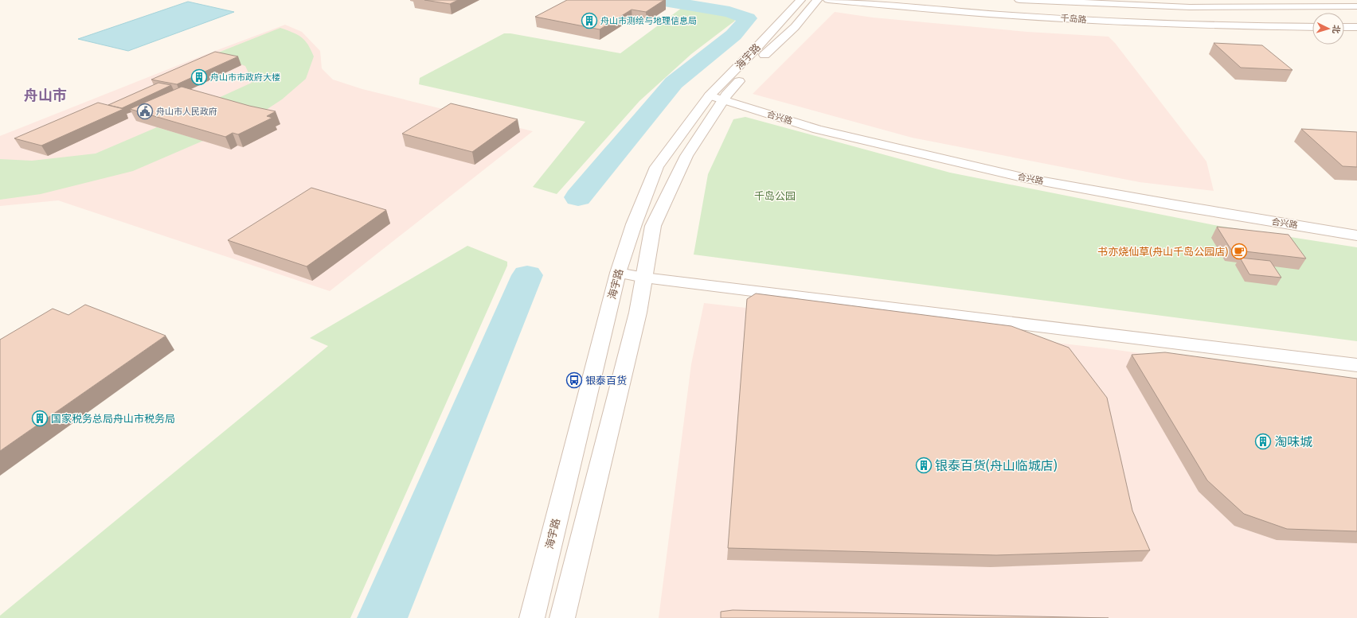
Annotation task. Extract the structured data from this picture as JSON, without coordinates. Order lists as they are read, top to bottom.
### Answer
{
  "streets": {
    "street": ["千岛路", "海宇路", "合兴路"]
  },
  "crossings": [
    ["海宇路", "合兴路"]
  ],
  "districts": ["舟山市"],
  "parks": ["千岛公园"],
  "places": {
    "building": [
      "舟山市测绘与地理信息局",
      "舟山市市政府大楼",
      "国家税务总局舟山市税务局",
      "淘味城",
      "银泰百货(舟山临城店)"
    ],
    "public building": ["舟山市人民政府"],
    "cafe": ["书亦烧仙草(舟山千岛公园店)"],
    "bus stop": ["银泰百货"]
  },
  "north": "right"
}
